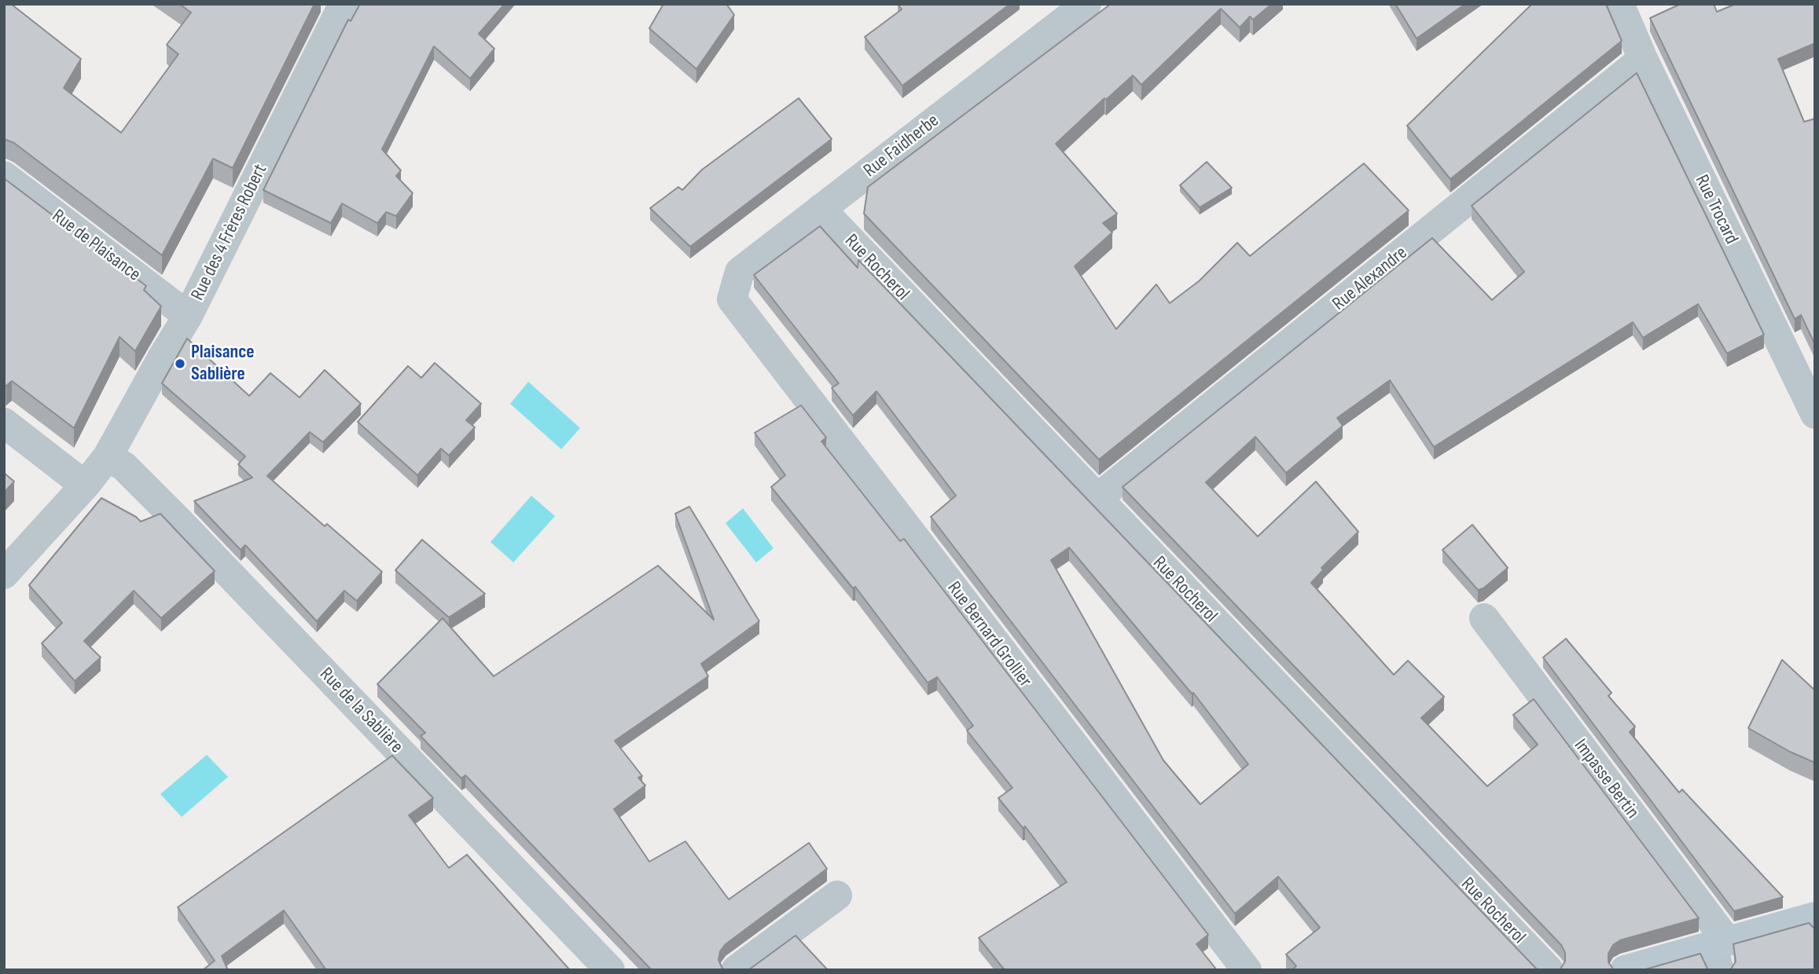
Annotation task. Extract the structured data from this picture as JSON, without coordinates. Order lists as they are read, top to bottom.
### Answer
{
  "streets": {
    "street": [
      "Rue Faidherbe",
      "Rue Trocard",
      "Rue des 4 Frères Robert",
      "Rue de Plaisance",
      "Rue Rocherol",
      "Rue Alexandre",
      "Rue Bernard Grollier",
      "Rue de la Sablière",
      "Impasse Bertin"
    ]
  },
  "crossings": [
    ["Rue Faidherbe", "Rue Rocherol"],
    ["Rue Faidherbe", "Rue Bernard Grollier"],
    ["Rue Trocard", "Rue Alexandre"],
    ["Rue des 4 Frères Robert", "Rue de Plaisance"],
    ["Rue des 4 Frères Robert", "Rue de la Sablière"],
    ["Rue Rocherol", "Rue Alexandre"]
  ],
  "places": ["Plaisance Sablière"]
}
